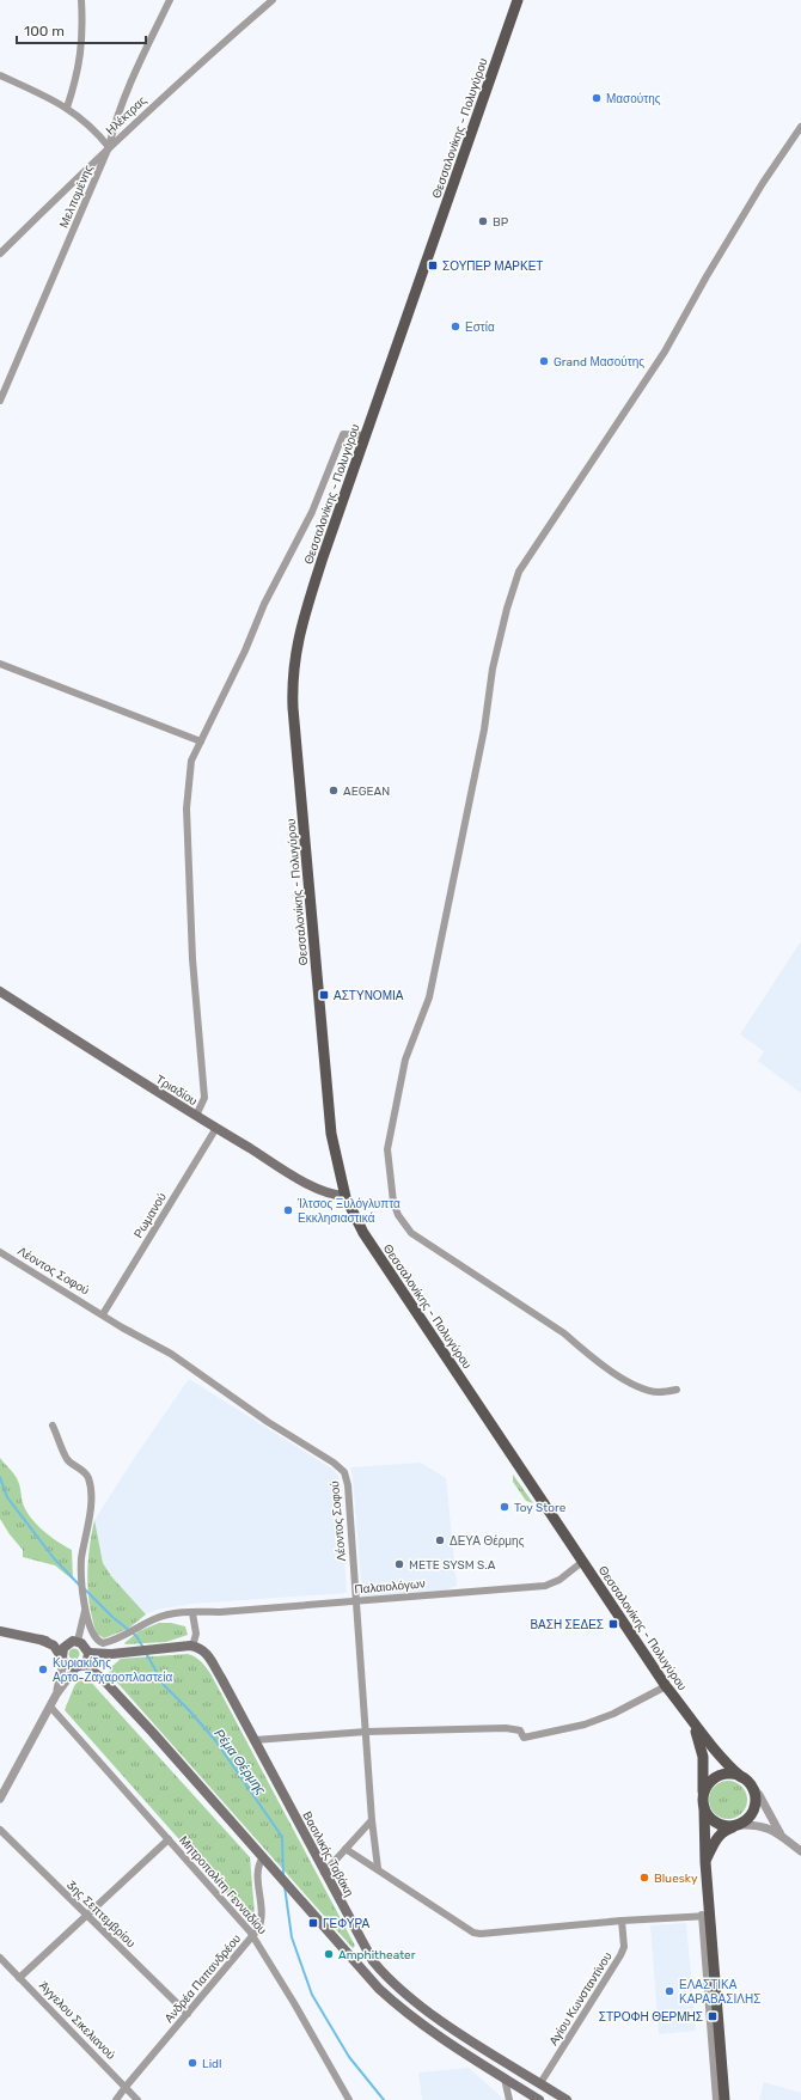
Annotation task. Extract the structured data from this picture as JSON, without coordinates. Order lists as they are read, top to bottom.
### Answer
{
  "streets": {
    "main road": ["Θεσσαλονίκης - Πολυγύρου", "Τριαδίου", "Βασιλικής Ταβάκη"],
    "street": [
      "Ηλέκτρας",
      "Μελπομένης",
      "Ρωμανού",
      "Λέοντος Σοφού",
      "Παλαιολόγων",
      "Μητροπολίτη Γενναδίου",
      "3ης Σεπτεμβρίου",
      "Ανδρέα Παπανδρέου",
      "Αγίου Κωνσταντίνου",
      "Άγγελου Σικελιανού"
    ]
  },
  "crossings": [
    ["Ηλέκτρας", "Μελπομένης"],
    ["Θεσσαλονίκης - Πολυγύρου", "Τριαδίου"],
    ["Θεσσαλονίκης - Πολυγύρου", "Παλαιολόγων"],
    ["Τριαδίου", "Ρωμανού"],
    ["Ρωμανού", "Λέοντος Σοφού"],
    ["Λέοντος Σοφού", "Παλαιολόγων"],
    ["Βασιλικής Ταβάκη", "Αγίου Κωνσταντίνου"],
    ["Μητροπολίτη Γενναδίου", "Ανδρέα Παπανδρέου"],
    ["3ης Σεπτεμβρίου", "Ανδρέα Παπανδρέου"],
    ["Ανδρέα Παπανδρέου", "Άγγελου Σικελιανού"]
  ],
  "water": ["Ρέμα Θέρμης"],
  "places": {
    "other": [
      "Μασούτης",
      "BP",
      "Εστία",
      "Grand Μασούτης",
      "AEGEAN",
      "Ίλτσος Ξυλόγλυπτα Εκκλησιαστικά",
      "Toy Store",
      "ΔΕΥΑ Θέρμης",
      "METE SYSM S.A",
      "Κυριακίδης Αρτο-Ζαχαροπλαστεία",
      "Bluesky",
      "Amphitheater",
      "ΕΛΑΣΤΙΚΑ ΚΑΡΑΒΑΣΙΛΗΣ",
      "Lidl"
    ],
    "transit": [
      "ΣΟΥΠΕΡ ΜΑΡΚΕΤ",
      "ΑΣΤΥΝΟΜΙΑ",
      "ΒΑΣΗ ΣΕΔΕΣ",
      "ΓΕΦΥΡΑ",
      "ΣΤΡΟΦΗ ΘΕΡΜΗΣ"
    ]
  },
  "scale_bar": "100 m"
}
